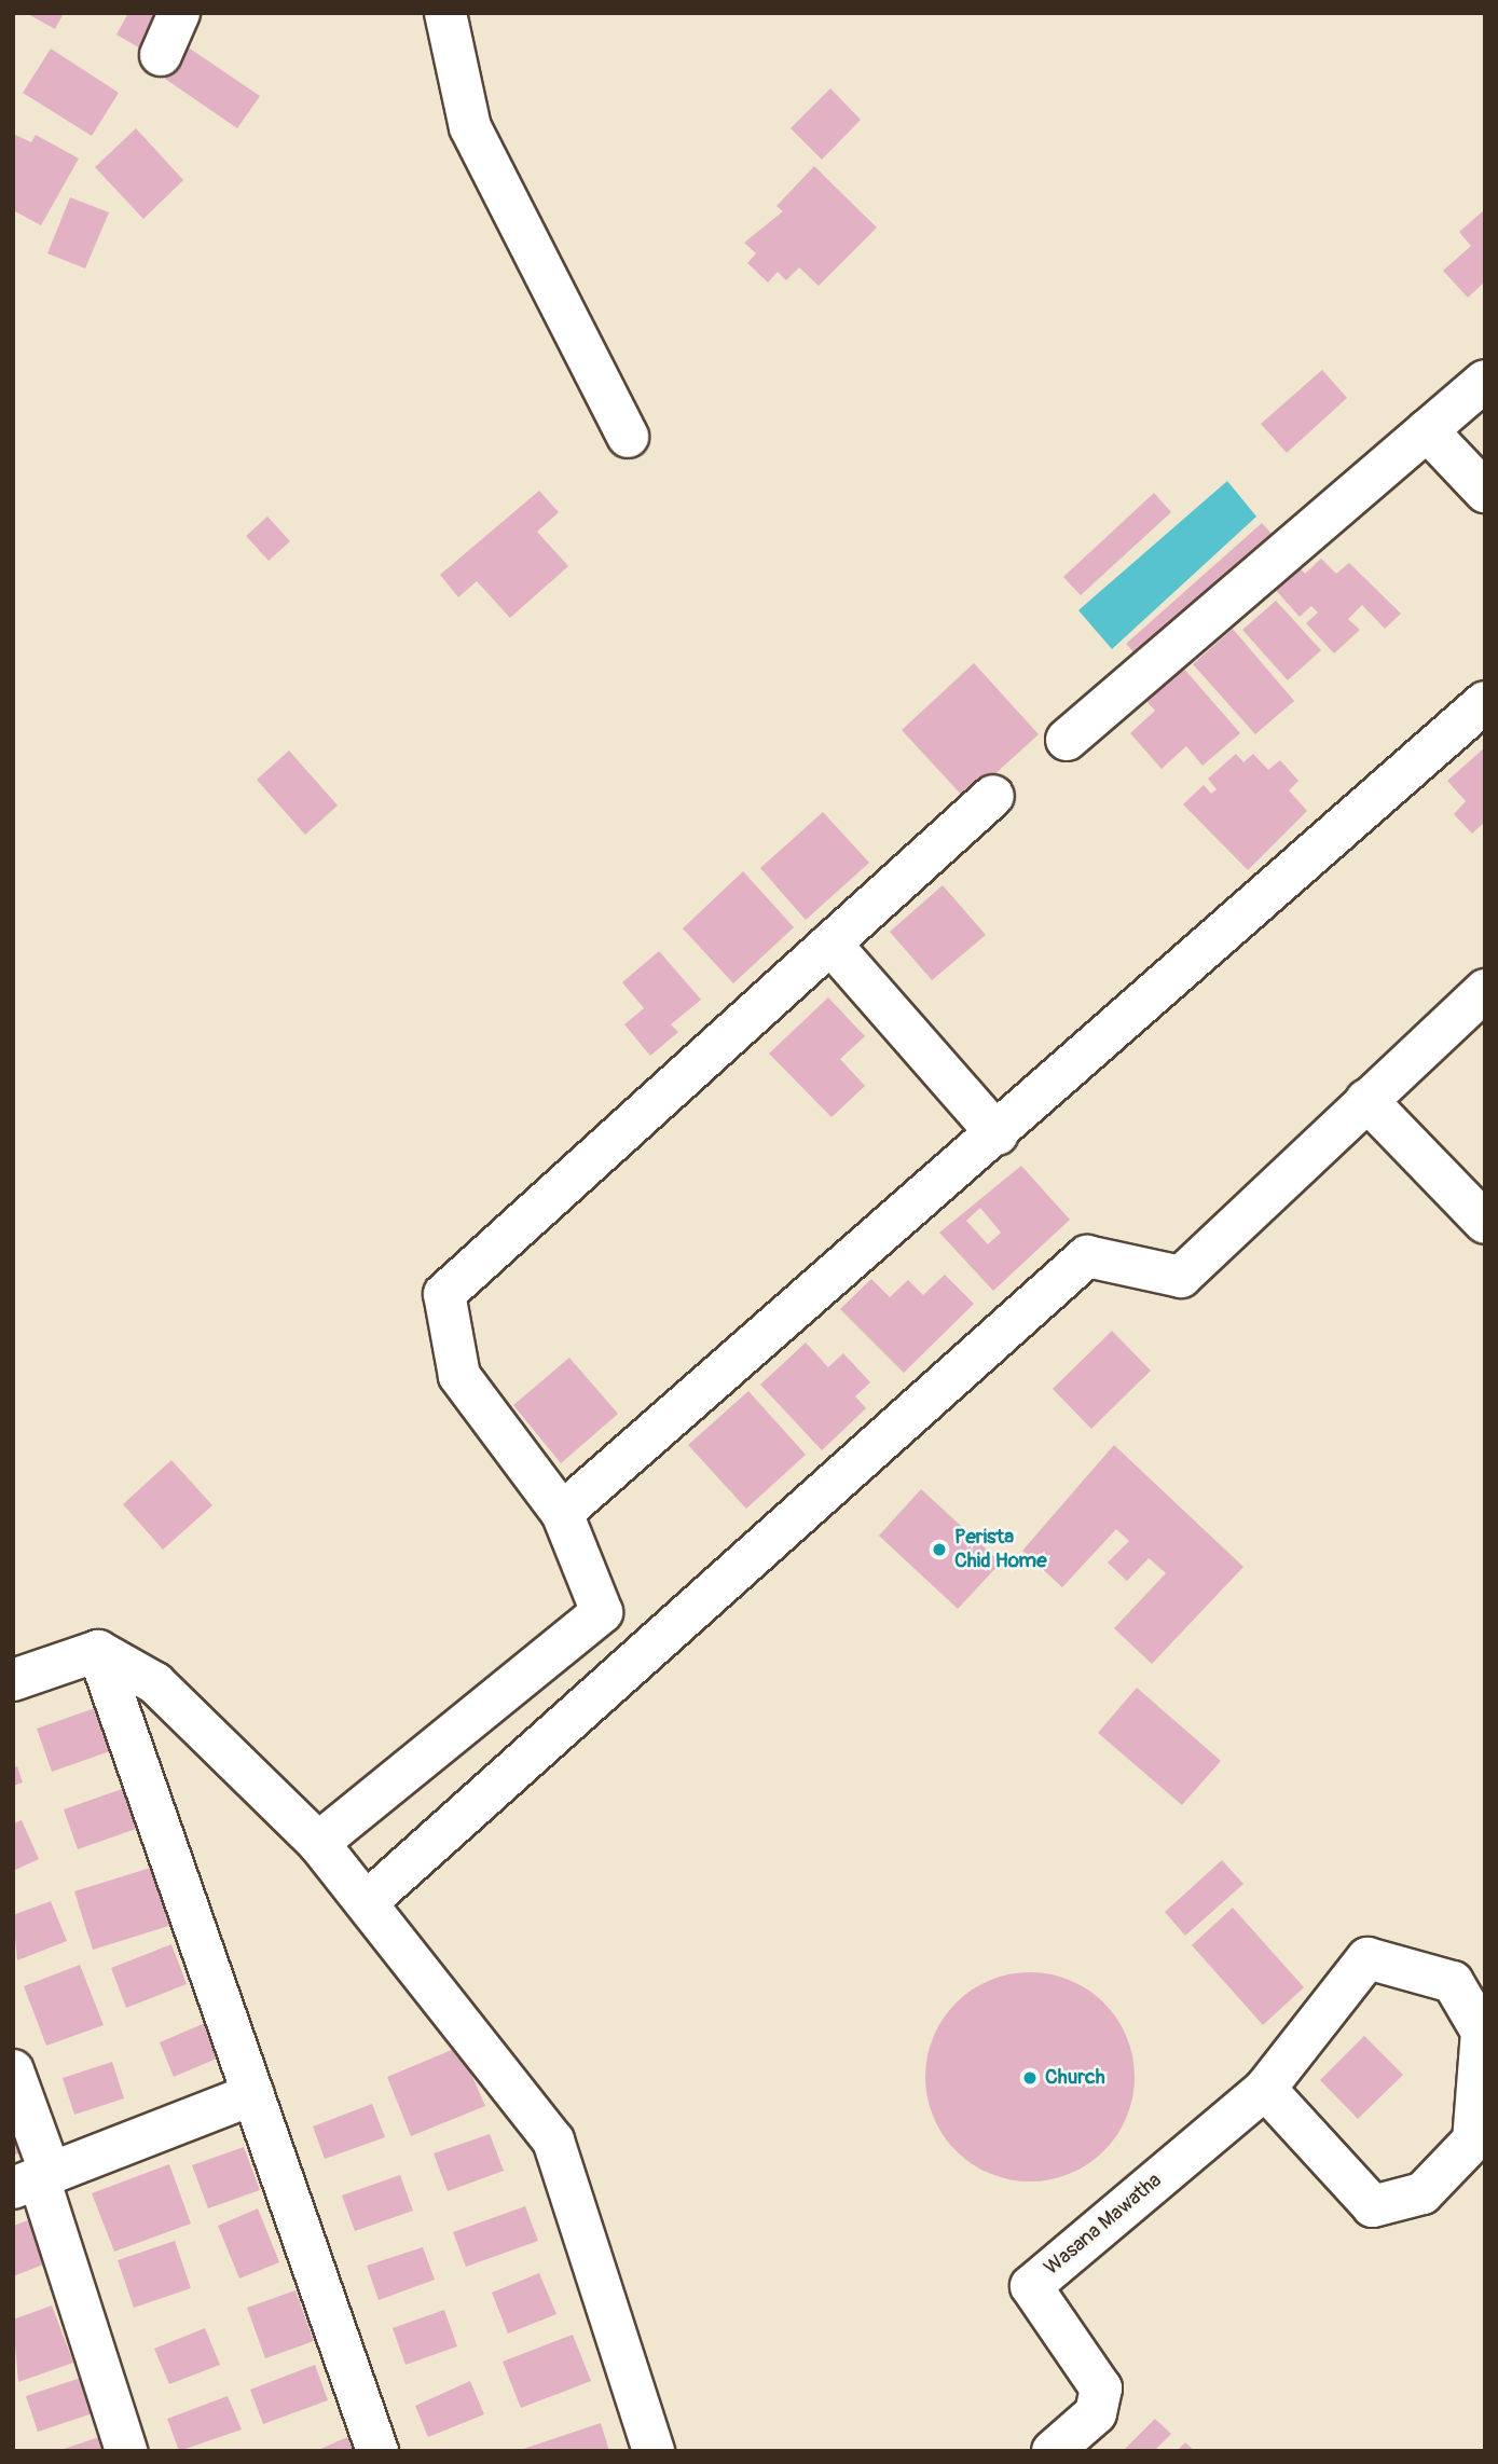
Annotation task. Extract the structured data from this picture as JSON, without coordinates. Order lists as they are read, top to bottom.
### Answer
{
  "streets": {
    "street": ["Wasana Mawatha"]
  },
  "places": ["Perista Chid Home", "Church"]
}
